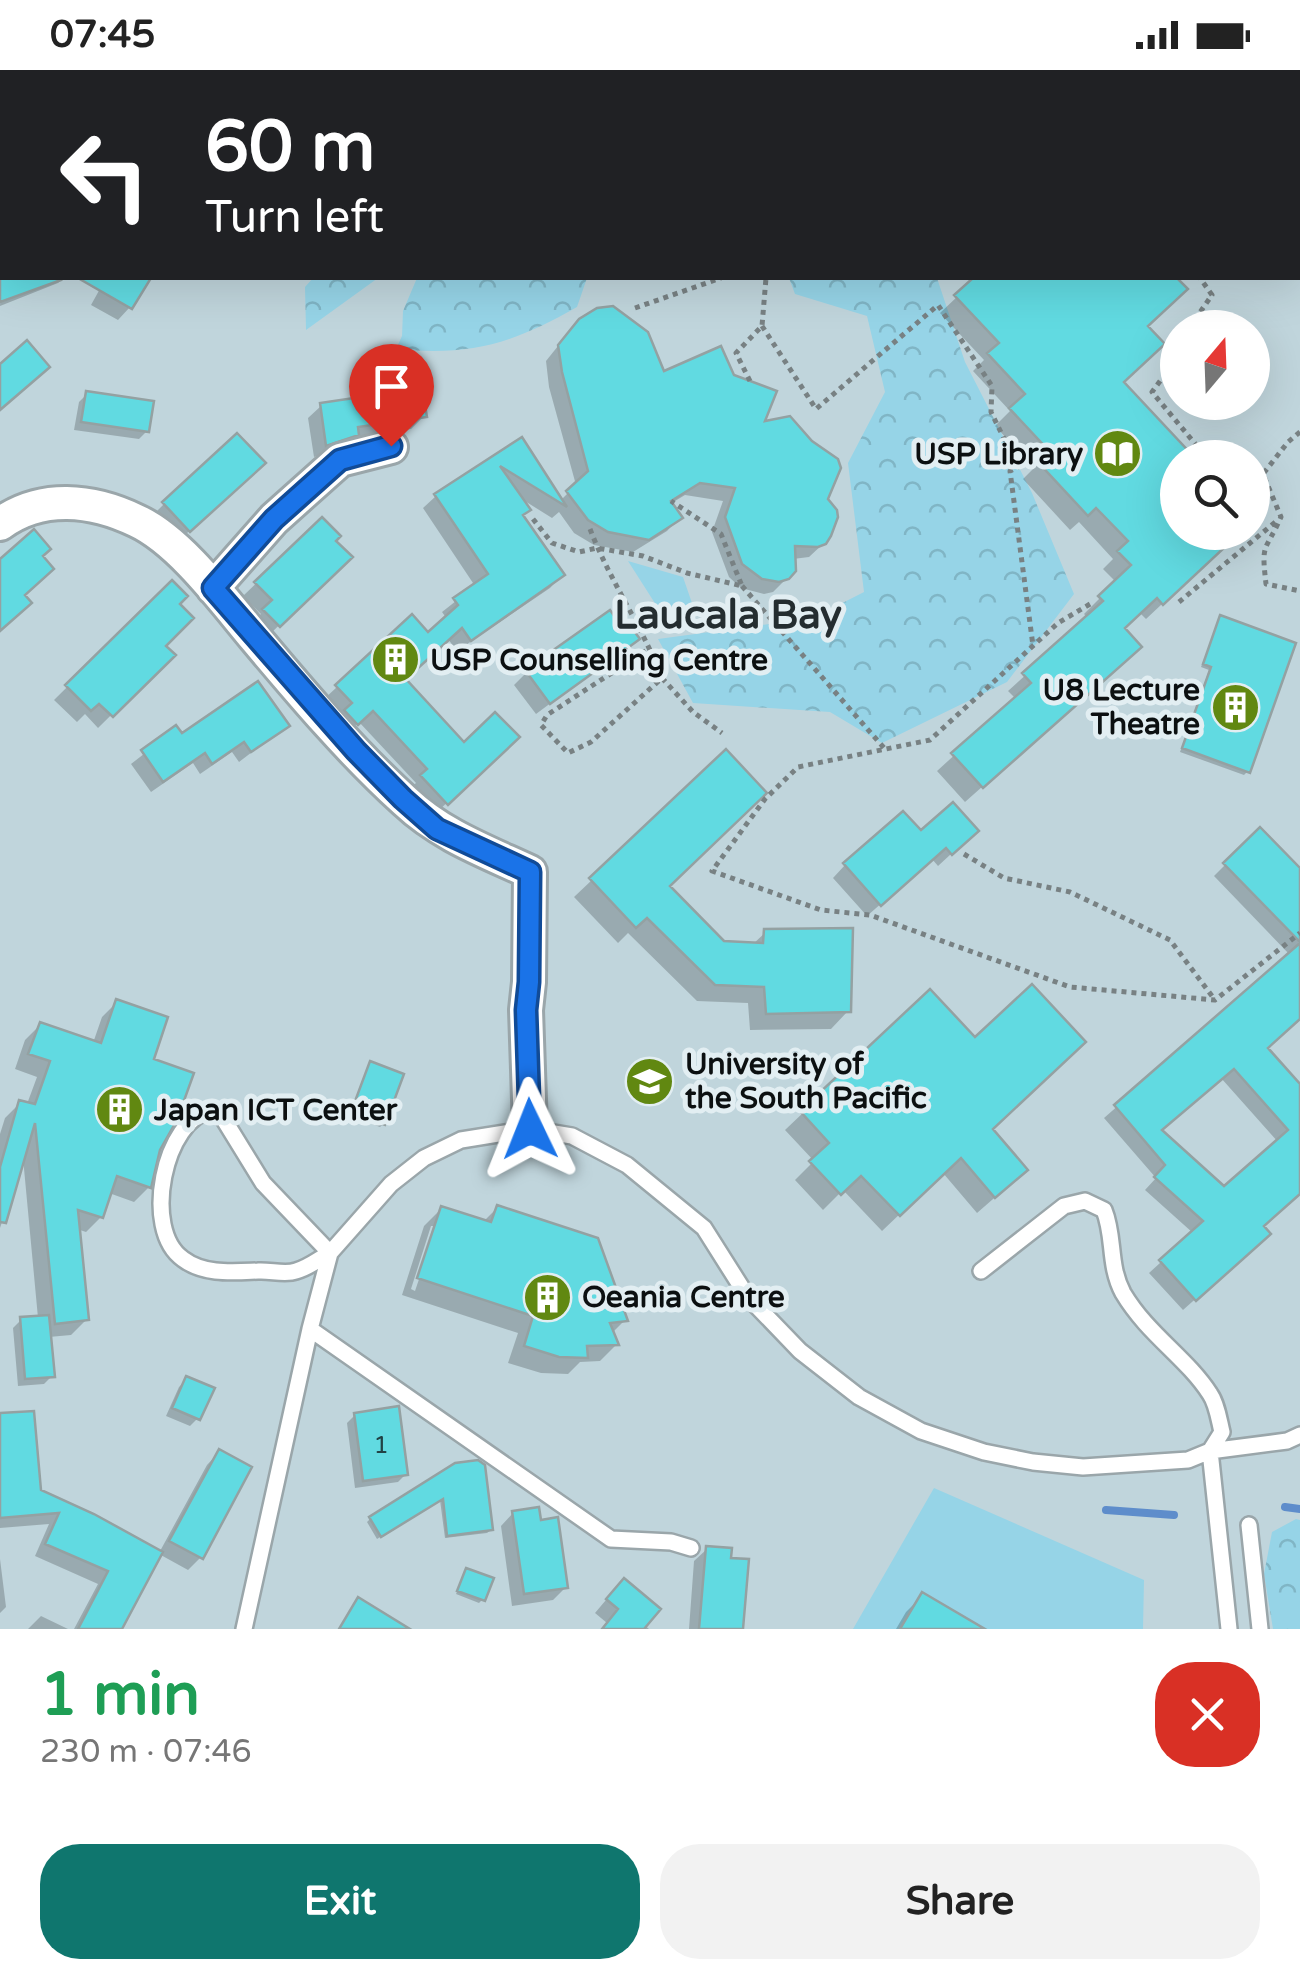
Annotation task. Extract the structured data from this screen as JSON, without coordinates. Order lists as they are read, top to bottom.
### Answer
{
  "districts": ["Laucala Bay"],
  "places": {
    "library": ["USP Library"],
    "building": [
      "USP Counselling Centre",
      "U8 Lecture Theatre",
      "Japan ICT Center",
      "Oeania Centre"
    ],
    "school or university": ["University of the South Pacific"]
  },
  "house_numbers": ["1"],
  "north": "top",
  "page": {
    "status": "07:45",
    "turn": ["60 m", "Turn left"],
    "heading": ["1 min", "230 m · 07:46"],
    "buttons": ["Exit", "Share"]
  }
}
